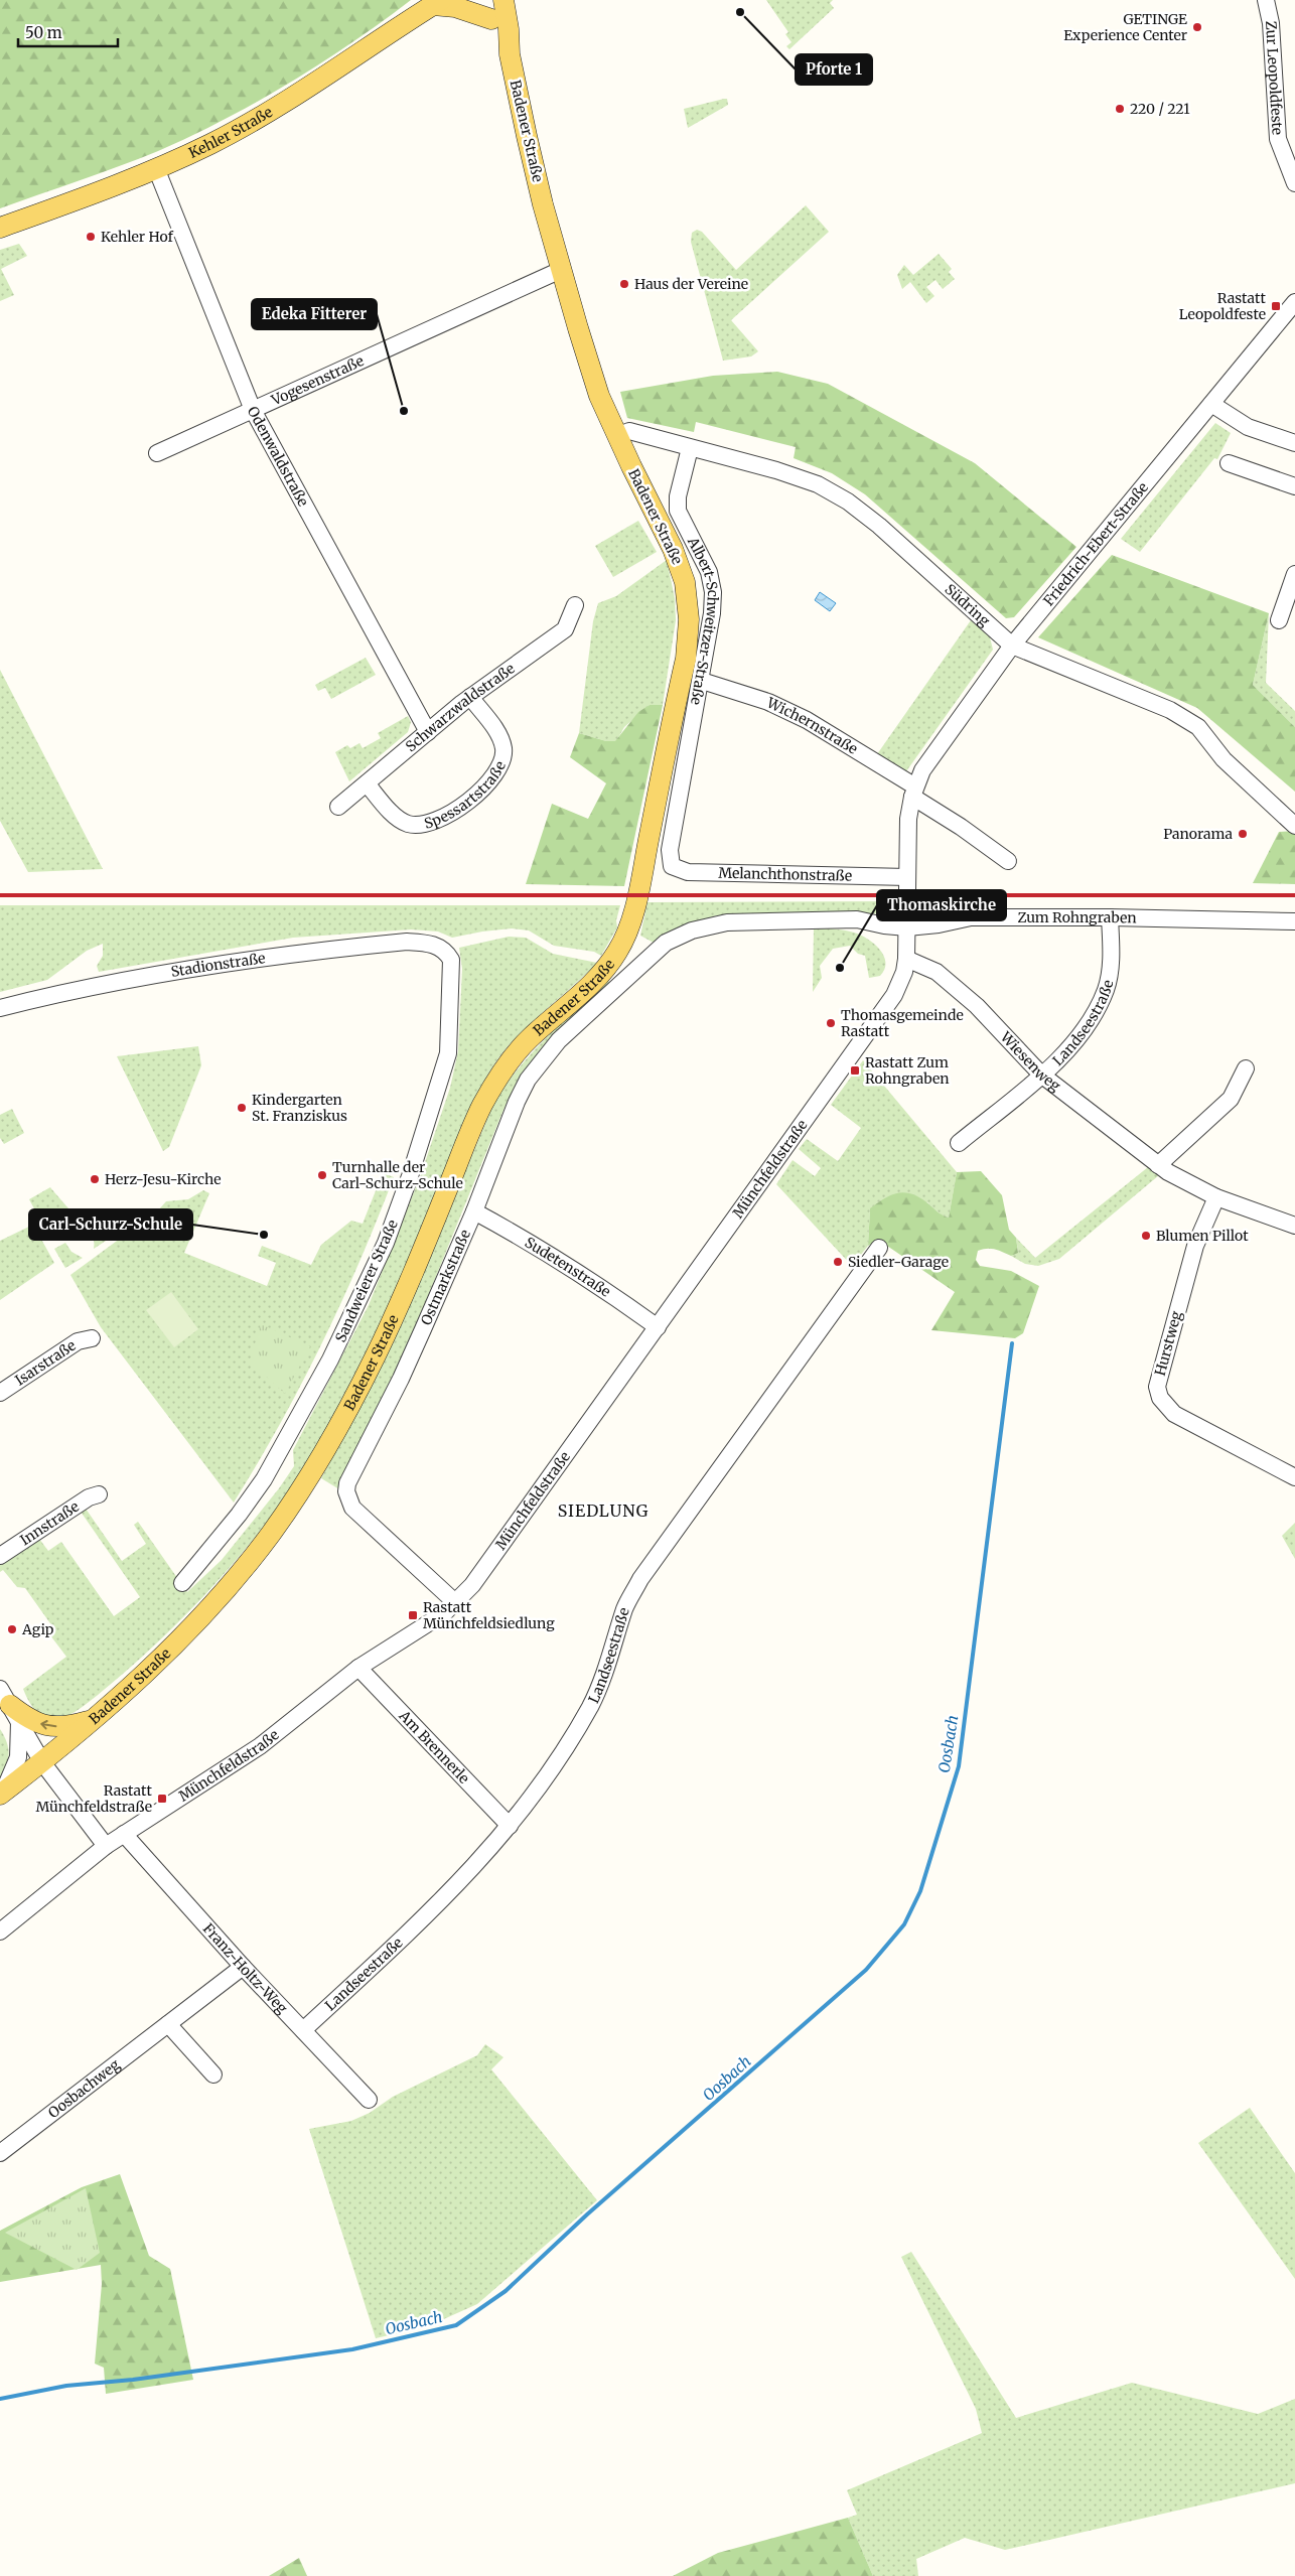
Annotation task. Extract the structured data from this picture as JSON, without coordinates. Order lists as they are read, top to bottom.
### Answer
{
  "streets": {
    "main road": ["Kehler Straße", "Badener Straße"],
    "street": [
      "Zur Leopoldfeste",
      "Vogesenstraße",
      "Odenwaldstraße",
      "Friedrich-Ebert-Straße",
      "Südring",
      "Albert-Schweitzer-Straße",
      "Schwarzwaldstraße",
      "Wichernstraße",
      "Spessartstraße",
      "Melanchthonstraße",
      "Zum Rohngraben",
      "Stadionstraße",
      "Landseestraße",
      "Wiesenweg",
      "Münchfeldstraße",
      "Sudetenstraße",
      "Ostmarkstraße",
      "Sandweierer Straße",
      "Hurstweg",
      "Isarstraße",
      "Innstraße",
      "Am Brennerle",
      "Franz-Holtz-Weg",
      "Oosbachweg"
    ]
  },
  "crossings": [
    ["Kehler Straße", "Odenwaldstraße"],
    ["Badener Straße", "Vogesenstraße"],
    ["Badener Straße", "Südring"],
    ["Vogesenstraße", "Odenwaldstraße"],
    ["Odenwaldstraße", "Schwarzwaldstraße"],
    ["Friedrich-Ebert-Straße", "Südring"],
    ["Friedrich-Ebert-Straße", "Wichernstraße"],
    ["Friedrich-Ebert-Straße", "Melanchthonstraße"],
    ["Friedrich-Ebert-Straße", "Zum Rohngraben"],
    ["Friedrich-Ebert-Straße", "Münchfeldstraße"],
    ["Südring", "Albert-Schweitzer-Straße"],
    ["Albert-Schweitzer-Straße", "Wichernstraße"],
    ["Albert-Schweitzer-Straße", "Melanchthonstraße"],
    ["Schwarzwaldstraße", "Spessartstraße"],
    ["Zum Rohngraben", "Landseestraße"],
    ["Zum Rohngraben", "Münchfeldstraße"],
    ["Zum Rohngraben", "Ostmarkstraße"],
    ["Stadionstraße", "Sandweierer Straße"],
    ["Landseestraße", "Wiesenweg"],
    ["Landseestraße", "Am Brennerle"],
    ["Landseestraße", "Franz-Holtz-Weg"],
    ["Wiesenweg", "Münchfeldstraße"],
    ["Wiesenweg", "Hurstweg"],
    ["Münchfeldstraße", "Sudetenstraße"],
    ["Münchfeldstraße", "Ostmarkstraße"],
    ["Münchfeldstraße", "Am Brennerle"],
    ["Münchfeldstraße", "Franz-Holtz-Weg"],
    ["Sudetenstraße", "Ostmarkstraße"],
    ["Franz-Holtz-Weg", "Oosbachweg"]
  ],
  "districts": ["SIEDLUNG"],
  "water": ["Oosbach"],
  "places": {
    "other": [
      "Pforte 1",
      "GETINGE Experience Center",
      "220 / 221",
      "Kehler Hof",
      "Haus der Vereine",
      "Edeka Fitterer",
      "Panorama",
      "Thomaskirche",
      "Thomasgemeinde Rastatt",
      "Kindergarten St. Franziskus",
      "Turnhalle der Carl-Schurz-Schule",
      "Herz-Jesu-Kirche",
      "Carl-Schurz-Schule",
      "Blumen Pillot",
      "Siedler-Garage",
      "Agip"
    ],
    "transit": [
      "Rastatt Leopoldfeste",
      "Rastatt Zum Rohngraben",
      "Rastatt Münchfeldsiedlung",
      "Rastatt Münchfeldstraße"
    ]
  },
  "scale_bar": "50 m"
}
